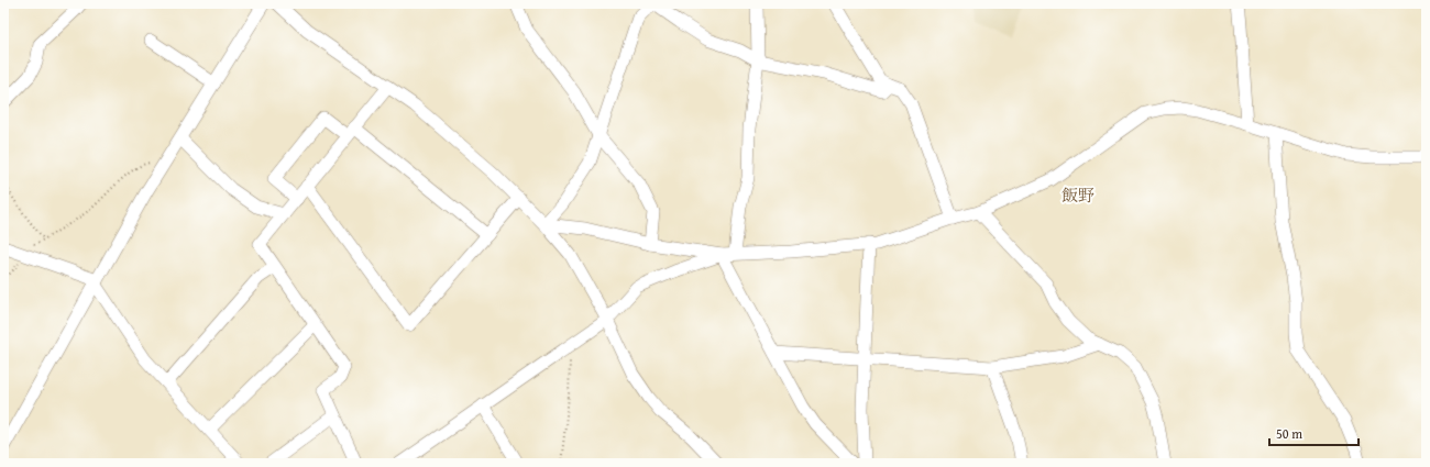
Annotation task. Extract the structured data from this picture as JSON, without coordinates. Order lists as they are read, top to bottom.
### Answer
{
  "districts": ["飯野"],
  "scale_bar": "50 m"
}
